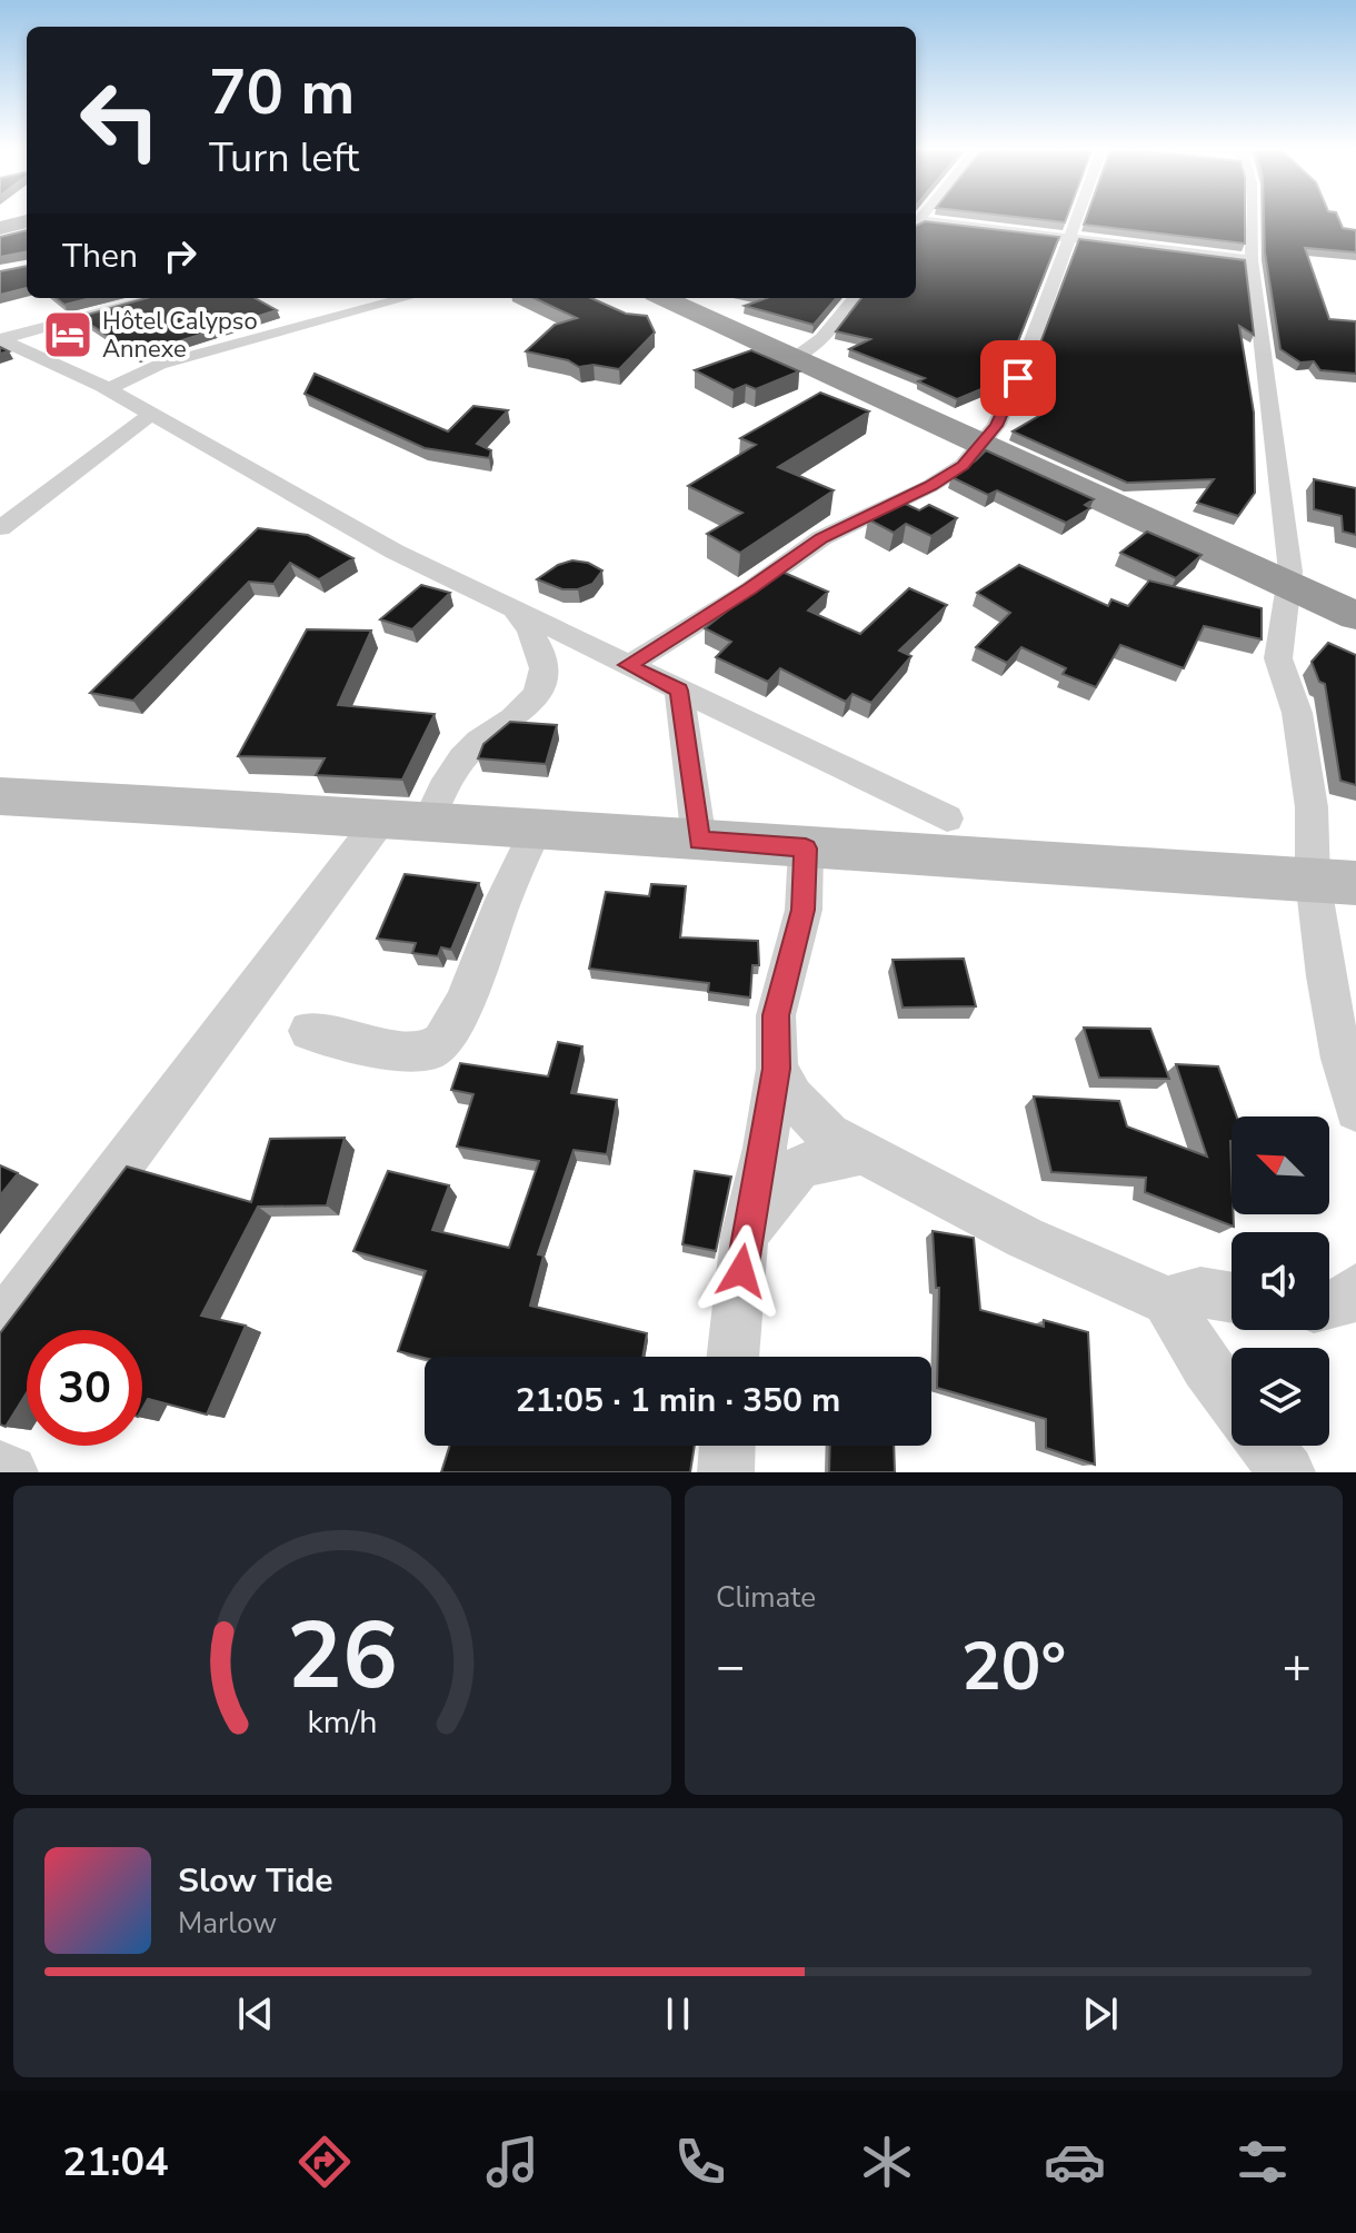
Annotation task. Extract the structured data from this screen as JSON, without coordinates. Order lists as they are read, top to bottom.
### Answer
{
  "places": {
    "hotel": ["Hôtel Calypso Annexe"]
  },
  "north": "top left",
  "page": {
    "turn": ["70 m", "Turn left"],
    "then": "Then",
    "limit": "30",
    "trip": "21:05 · 1 min · 350 m",
    "tile": "Climate",
    "heat": ["−", "20°", "+"],
    "song": ["Slow Tide", "Marlow"],
    "tabs": "21:04",
    "gauge": ["26", "km/h"]
  }
}
